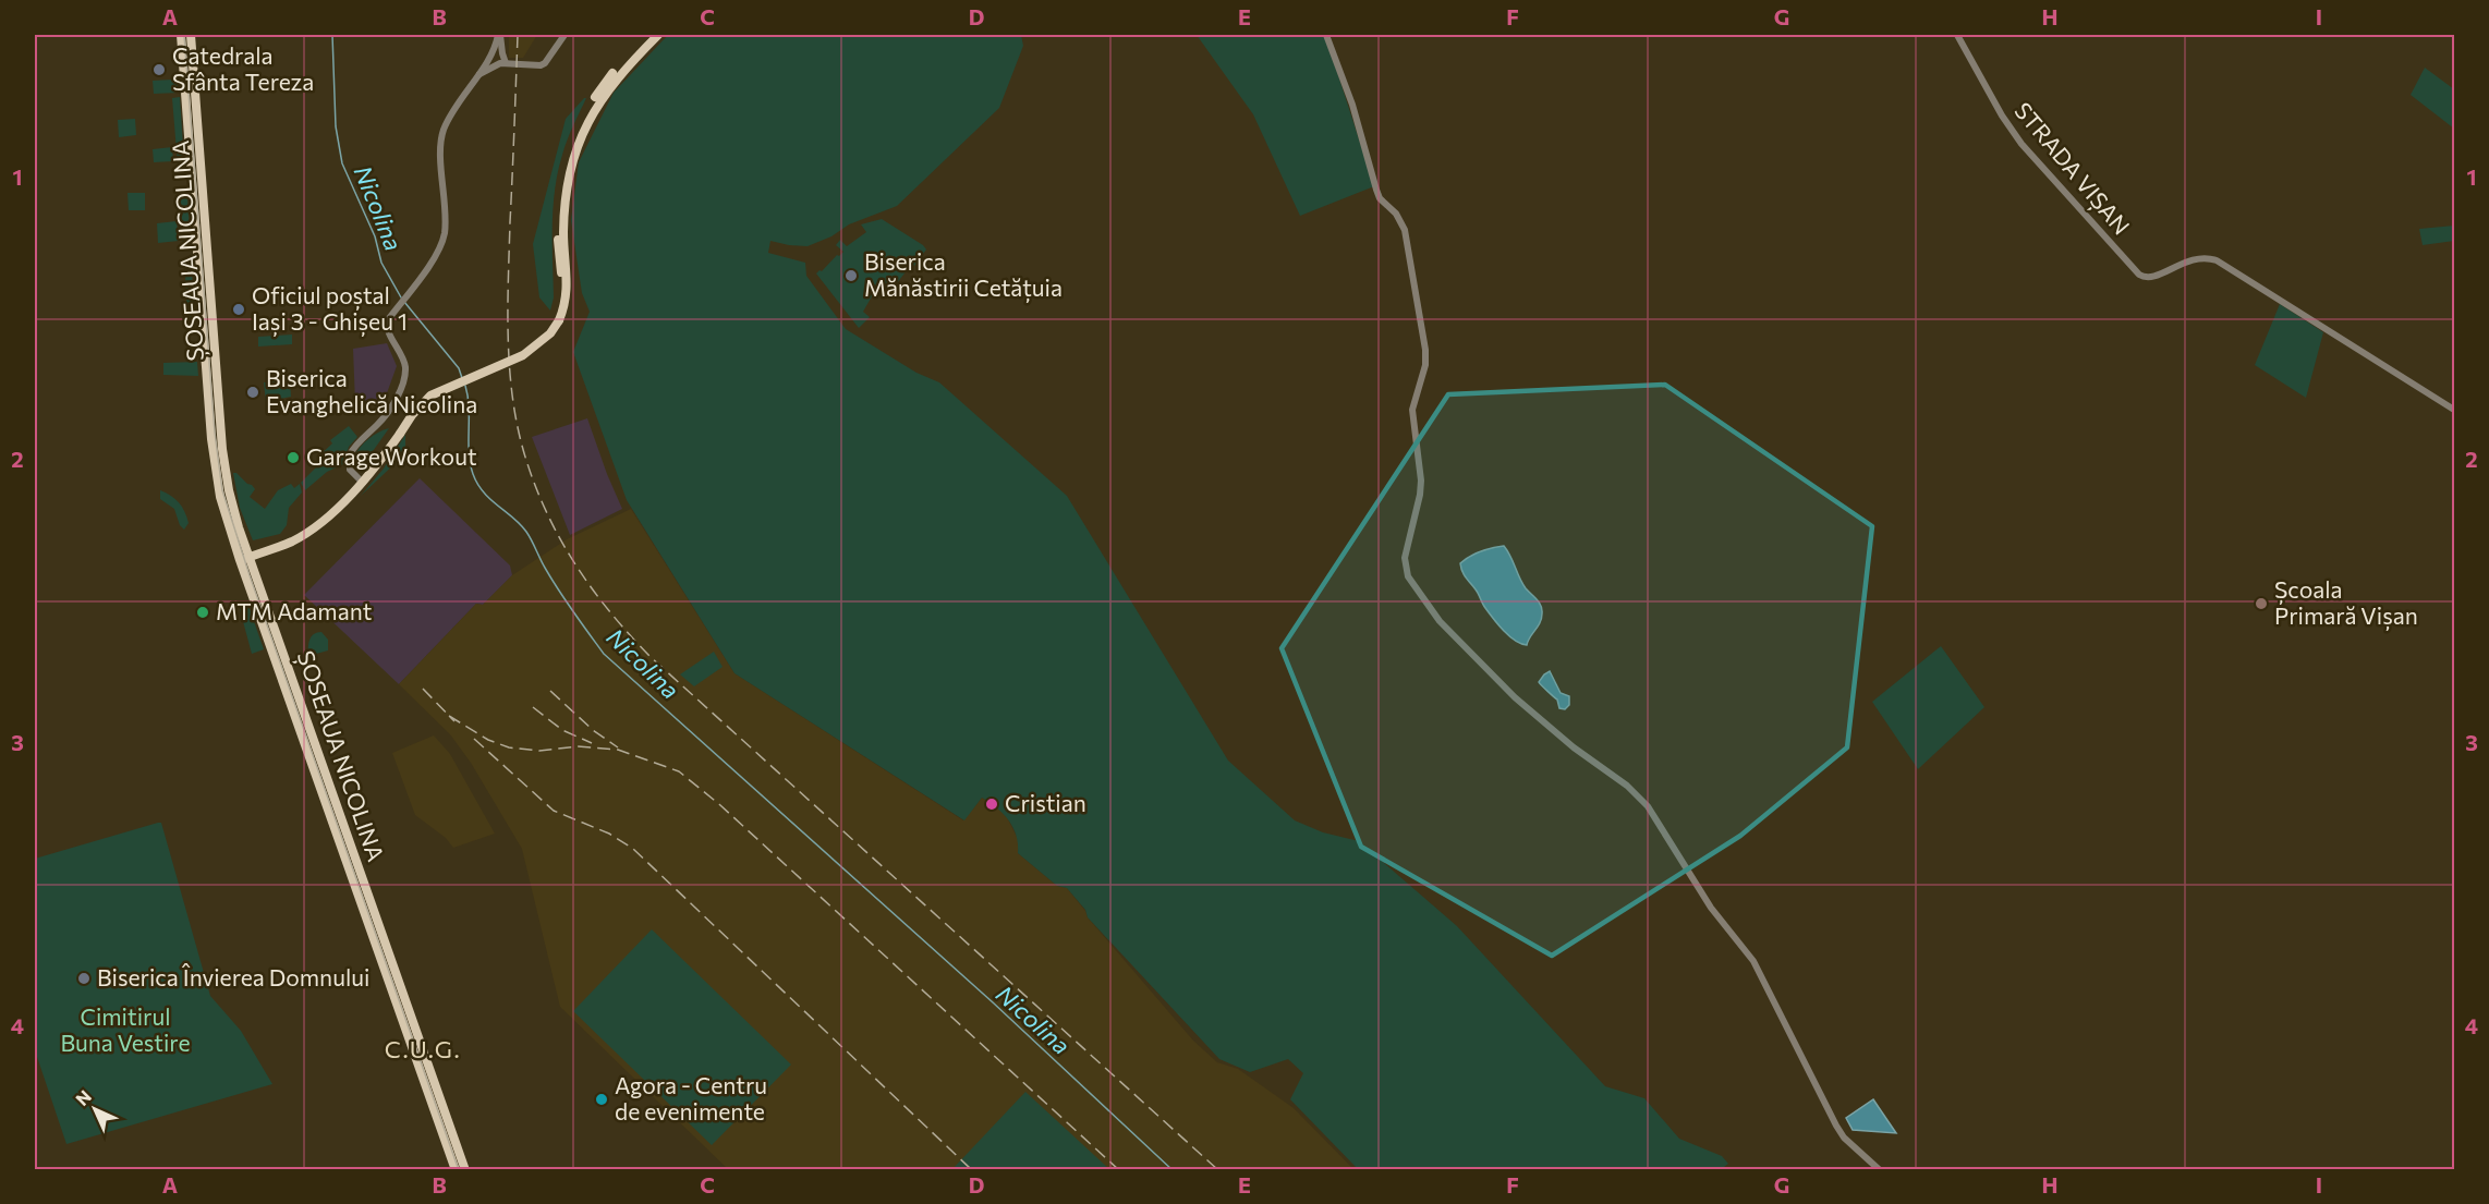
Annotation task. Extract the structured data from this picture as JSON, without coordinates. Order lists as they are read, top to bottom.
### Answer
{
  "streets": {
    "main road": ["ȘOSEAUA NICOLINA"],
    "street": ["STRADA VIȘAN"]
  },
  "districts": ["C.U.G."],
  "water": ["Nicolina"],
  "parks": ["Cimitirul Buna Vestire"],
  "places": [
    "Catedrala Sfânta Tereza",
    "Biserica Mănăstirii Cetățuia",
    "Oficiul poștal Iași 3 - Ghișeu 1",
    "Biserica Evanghelică Nicolina",
    "Garage Workout",
    "Școala Primară Vișan",
    "MTM Adamant",
    "Cristian",
    "Biserica Învierea Domnului",
    "Agora - Centru de evenimente"
  ],
  "north": "top left",
  "grid": {
    "columns": [
      "A",
      "B",
      "C",
      "D",
      "E",
      "F",
      "G",
      "H",
      "I"
    ],
    "rows": [
      "1",
      "2",
      "3",
      "4"
    ]
  }
}
